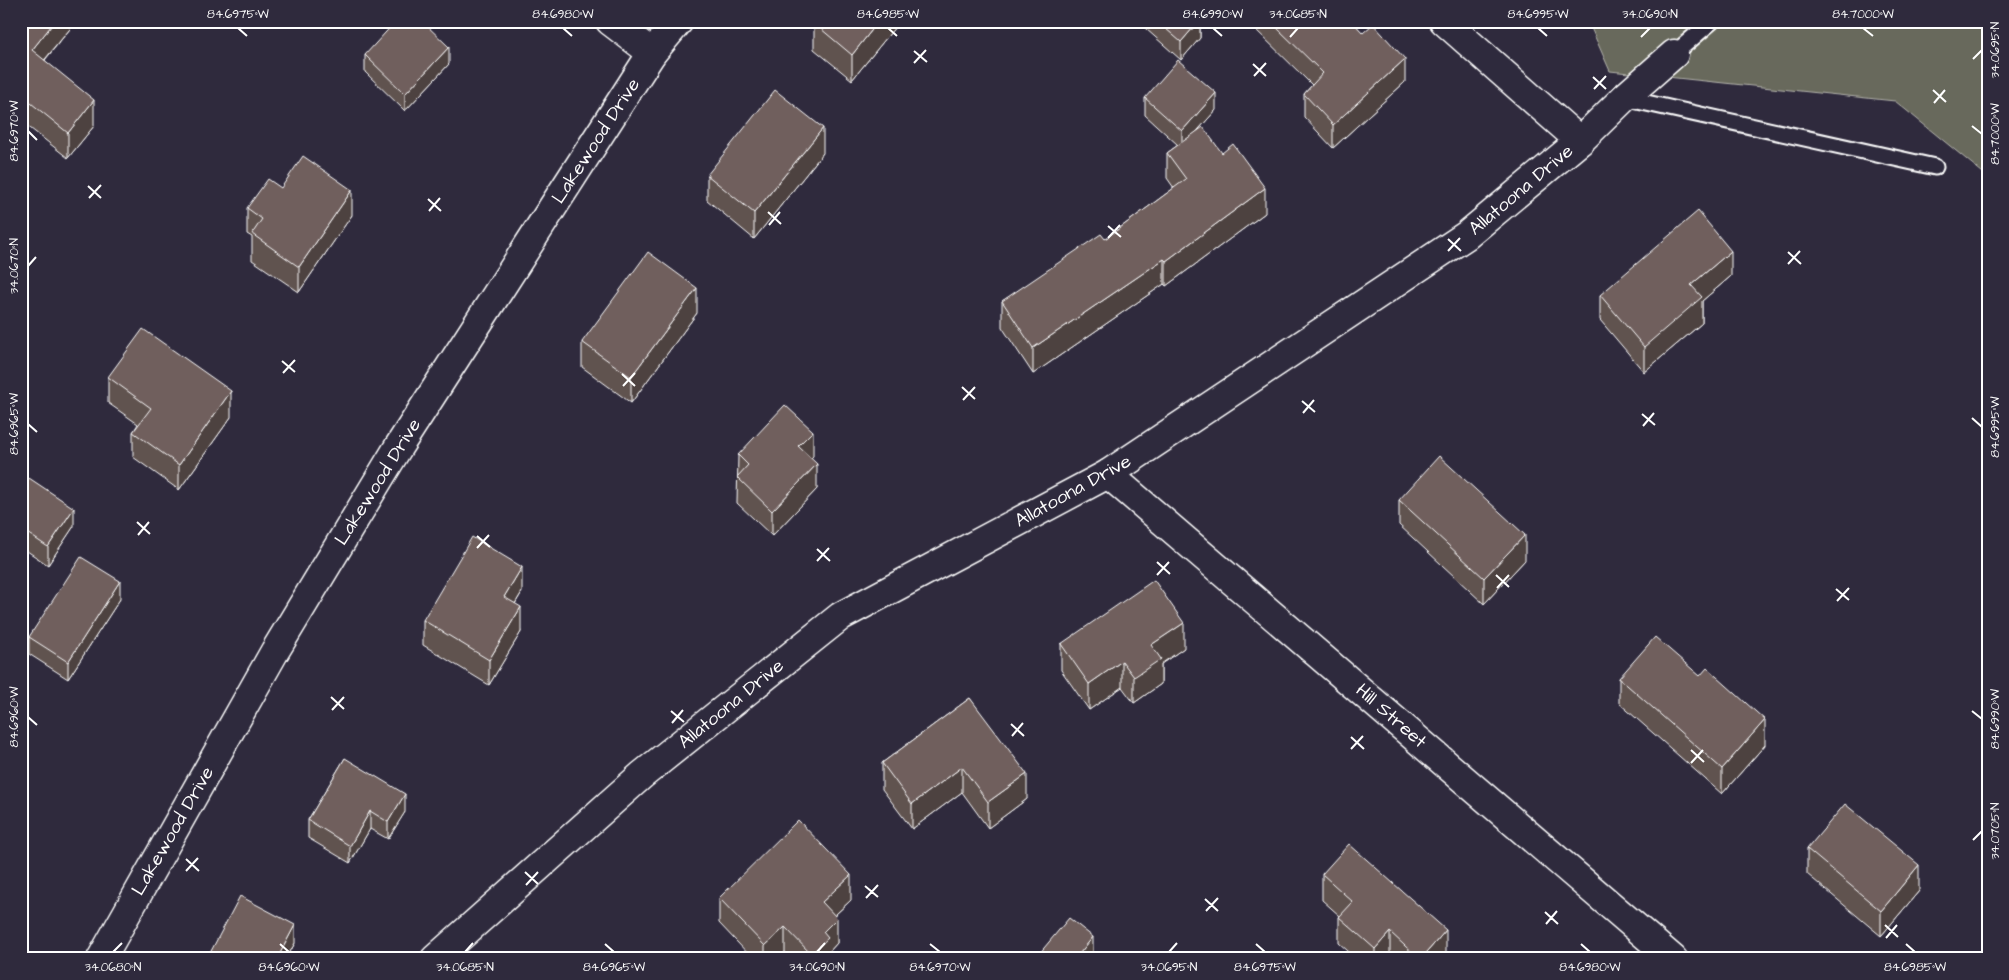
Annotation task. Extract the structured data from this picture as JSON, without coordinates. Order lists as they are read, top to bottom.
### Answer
{
  "streets": {
    "street": ["Lakewood Drive", "Allatoona Drive", "Hill Street"]
  },
  "crossings": [
    ["Allatoona Drive", "Hill Street"]
  ],
  "coordinates": [
    "84.6975°W",
    "84.6980°W",
    "84.6985°W",
    "84.6990°W",
    "34.0685°N",
    "84.6995°W",
    "34.0690°N",
    "84.7000°W",
    "34.0695°N",
    "84.6970°W",
    "34.0670°N",
    "84.6965°W",
    "84.6960°W",
    "34.0705°N",
    "34.0680°N"
  ]
}
